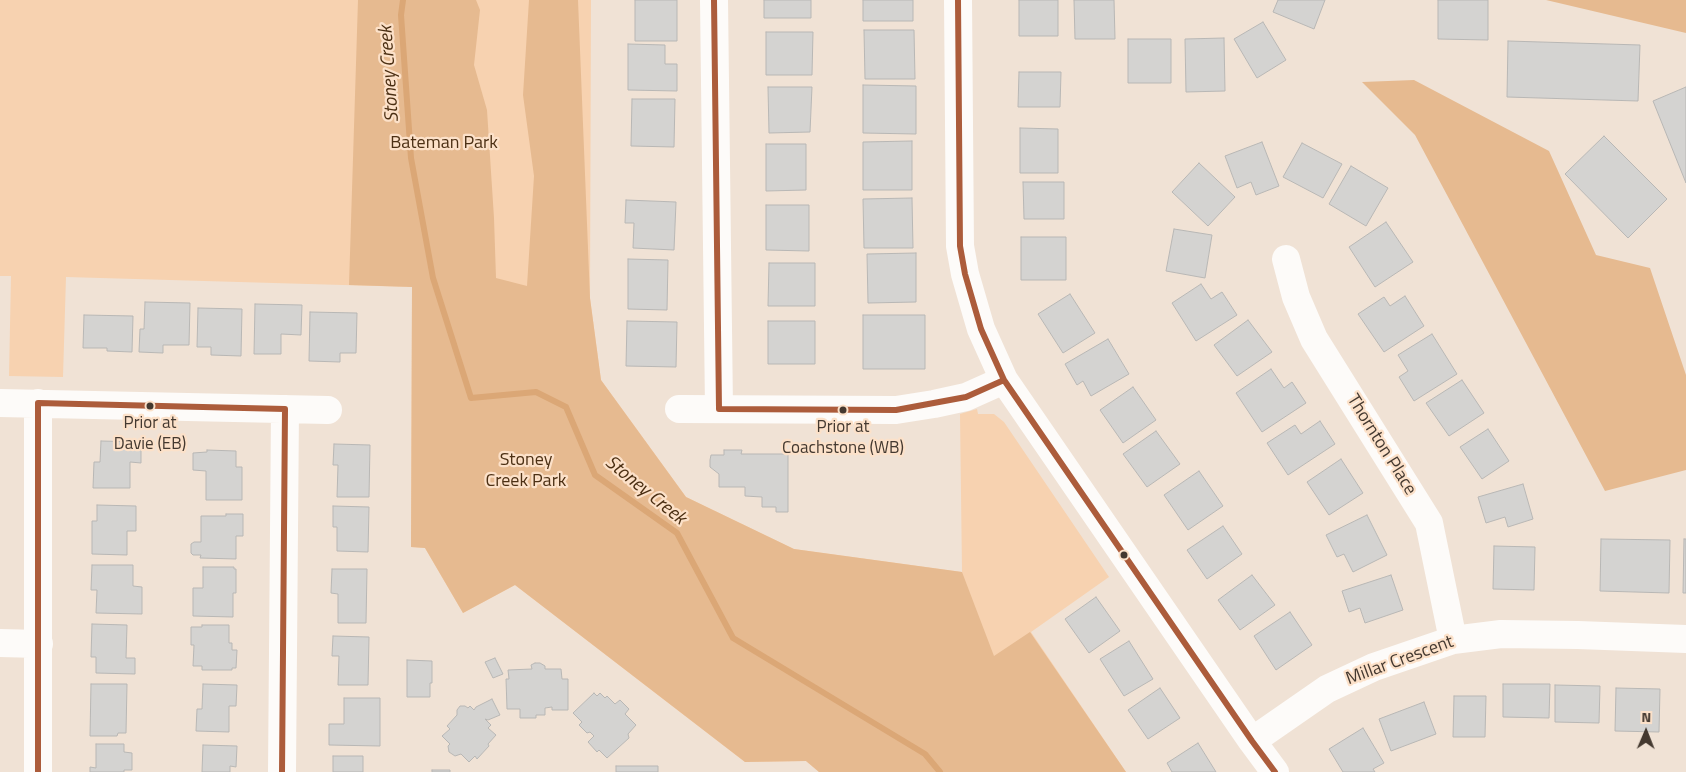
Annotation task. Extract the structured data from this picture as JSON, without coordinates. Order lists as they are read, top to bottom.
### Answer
{
  "streets": {
    "street": ["Thornton Place", "Millar Crescent"]
  },
  "crossings": [
    ["Thornton Place", "Millar Crescent"]
  ],
  "water": ["Stoney Creek"],
  "parks": ["Bateman Park", "Stoney Creek Park"],
  "places": ["Prior at Davie (EB)", "Prior at Coachstone (WB)"],
  "north": "top"
}
